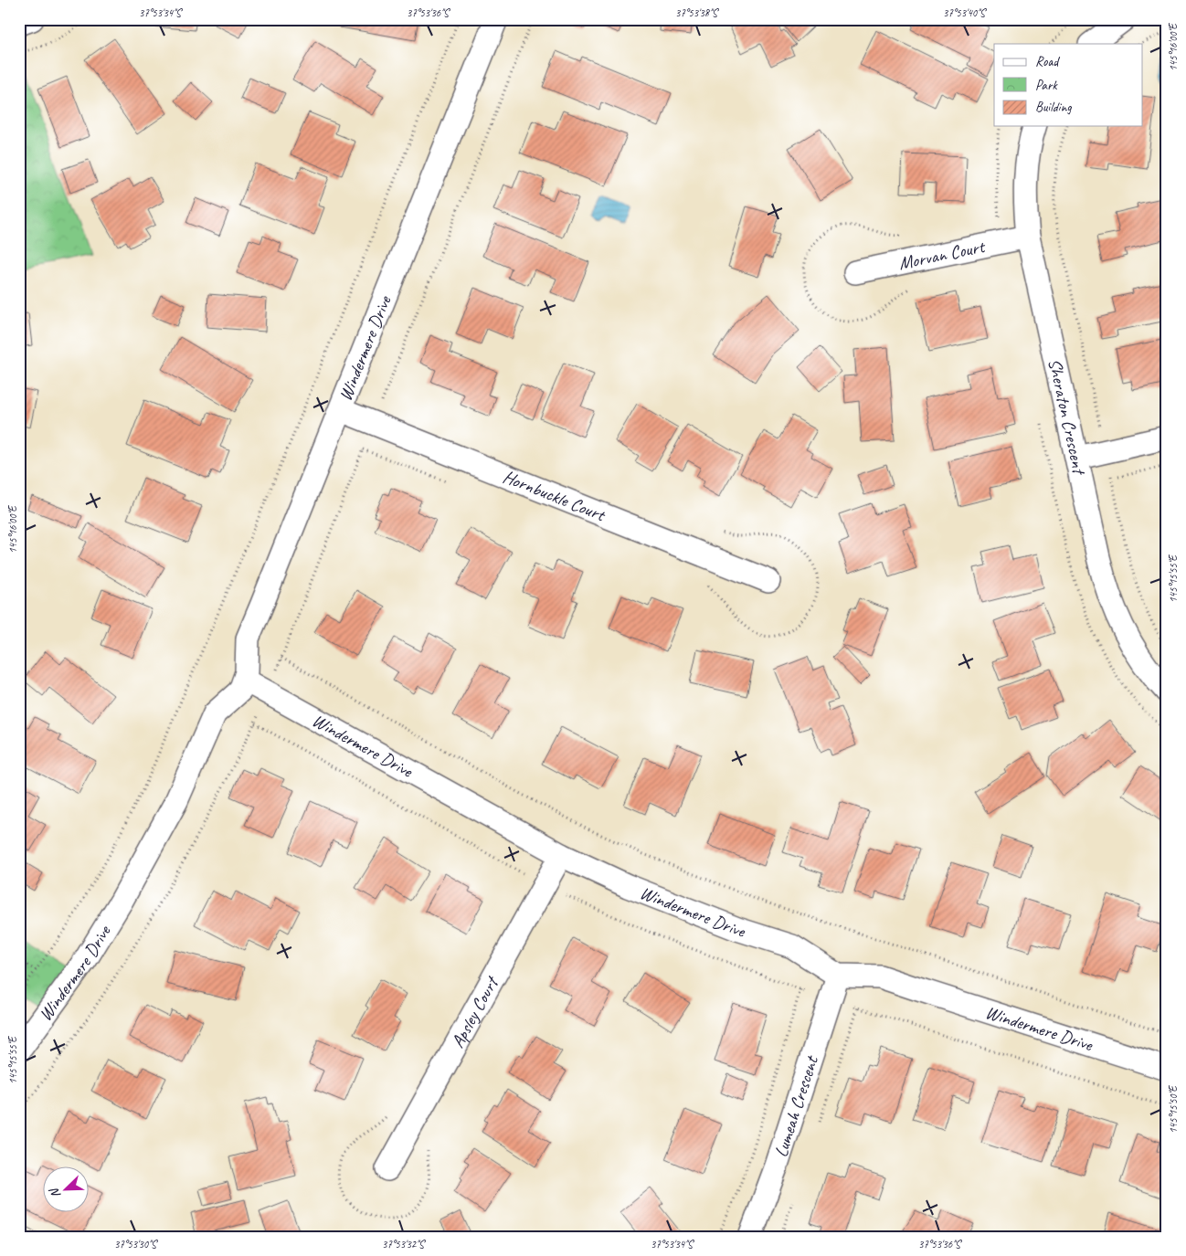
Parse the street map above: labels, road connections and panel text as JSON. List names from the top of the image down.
{
  "streets": {
    "street": [
      "Morvan Court",
      "Windermere Drive",
      "Sheraton Crescent",
      "Hornbuckle Court",
      "Apsley Court",
      "Lumeah Crescent"
    ]
  },
  "crossings": [
    ["Morvan Court", "Sheraton Crescent"],
    ["Windermere Drive", "Hornbuckle Court"],
    ["Windermere Drive", "Apsley Court"],
    ["Windermere Drive", "Lumeah Crescent"]
  ],
  "legend": ["Road", "Park", "Building"],
  "north": "bottom left",
  "coordinates": [
    "37°53'34\"S",
    "37°53'36\"S",
    "37°53'38\"S",
    "37°53'40\"S",
    "145°16'00\"E",
    "145°15'55\"E",
    "145°15'50\"E",
    "37°53'30\"S",
    "37°53'32\"S"
  ]
}
